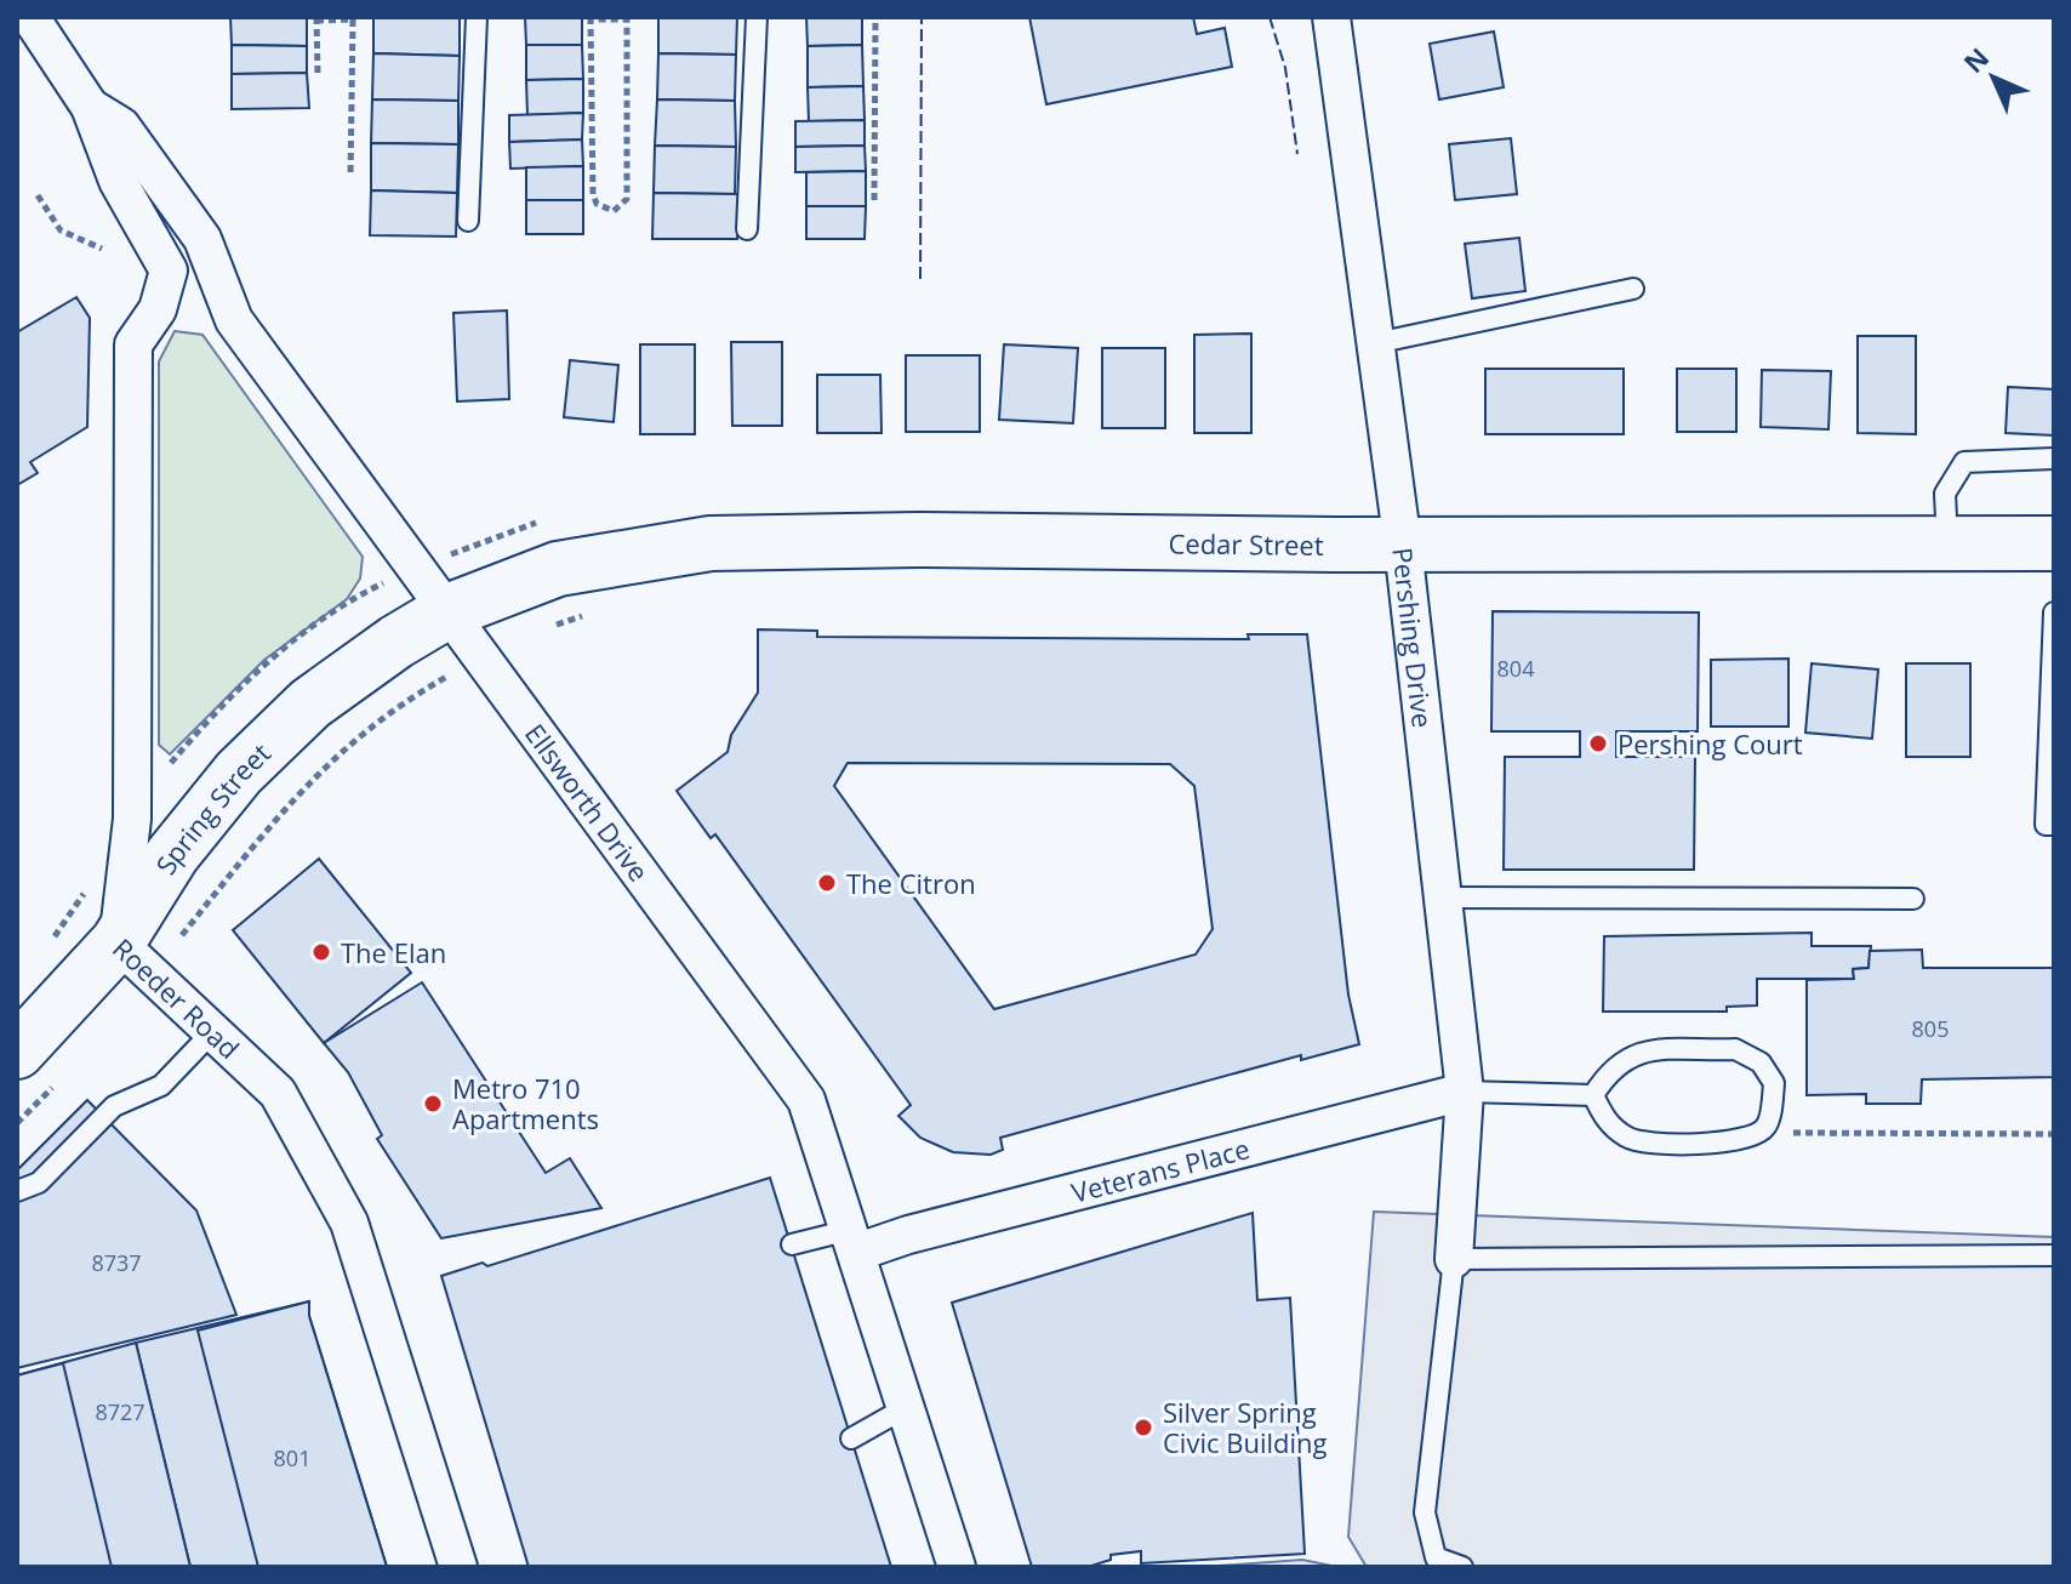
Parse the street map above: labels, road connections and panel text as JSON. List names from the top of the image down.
{
  "streets": {
    "street": [
      "Cedar Street",
      "Pershing Drive",
      "Ellsworth Drive",
      "Spring Street",
      "Roeder Road",
      "Veterans Place"
    ]
  },
  "crossings": [
    ["Cedar Street", "Pershing Drive"],
    ["Cedar Street", "Ellsworth Drive"],
    ["Cedar Street", "Spring Street"],
    ["Pershing Drive", "Veterans Place"],
    ["Ellsworth Drive", "Spring Street"],
    ["Ellsworth Drive", "Roeder Road"],
    ["Ellsworth Drive", "Veterans Place"],
    ["Spring Street", "Roeder Road"]
  ],
  "places": [
    "Pershing Court",
    "The Citron",
    "The Elan",
    "Metro 710 Apartments",
    "Silver Spring Civic Building"
  ],
  "house_numbers": [
    "804",
    "805",
    "8737",
    "8727",
    "801"
  ],
  "north": "top left"
}
